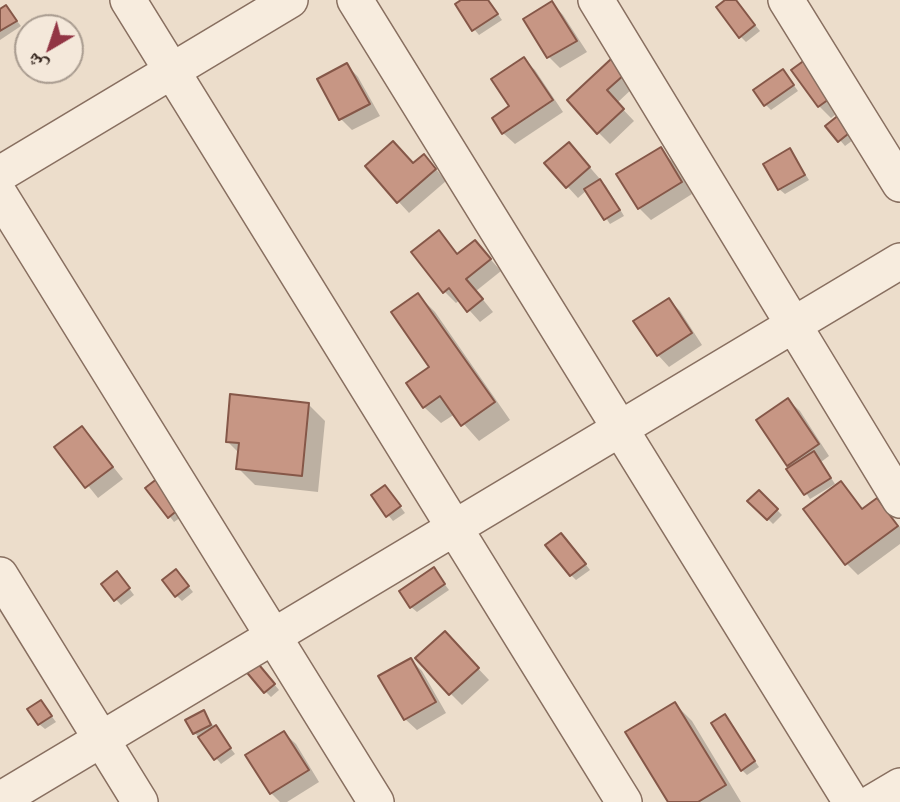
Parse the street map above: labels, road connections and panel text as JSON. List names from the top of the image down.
{
  "north": "bottom left"
}
